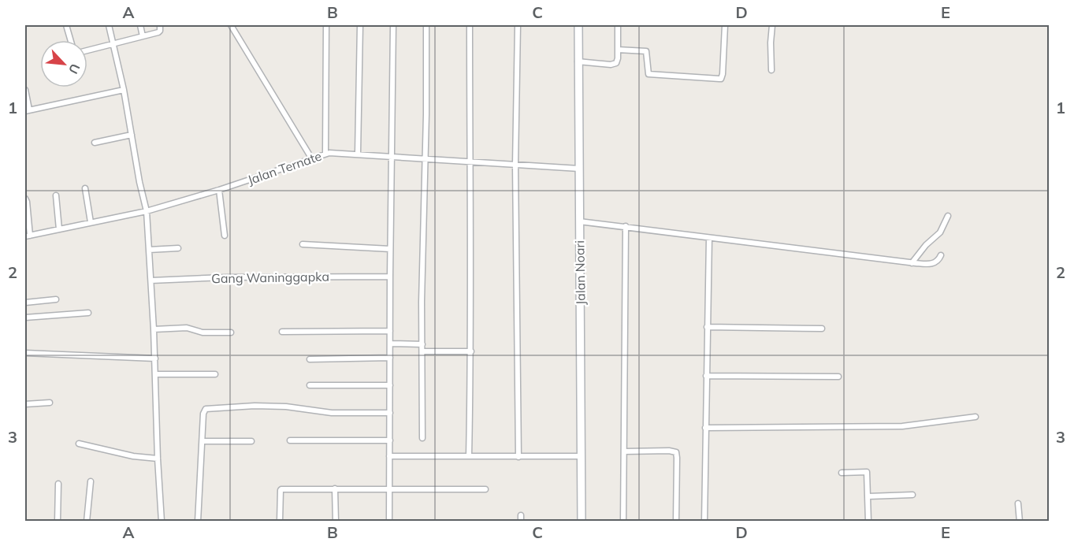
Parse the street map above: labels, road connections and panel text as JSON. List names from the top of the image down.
{
  "streets": {
    "street": ["Jalan Ternate", "Jalan Noari", "Gang Waninggapka"]
  },
  "crossings": [
    ["Jalan Ternate", "Jalan Noari"]
  ],
  "north": "bottom right",
  "grid": {
    "columns": [
      "A",
      "B",
      "C",
      "D",
      "E"
    ],
    "rows": ["1", "2", "3"]
  }
}
